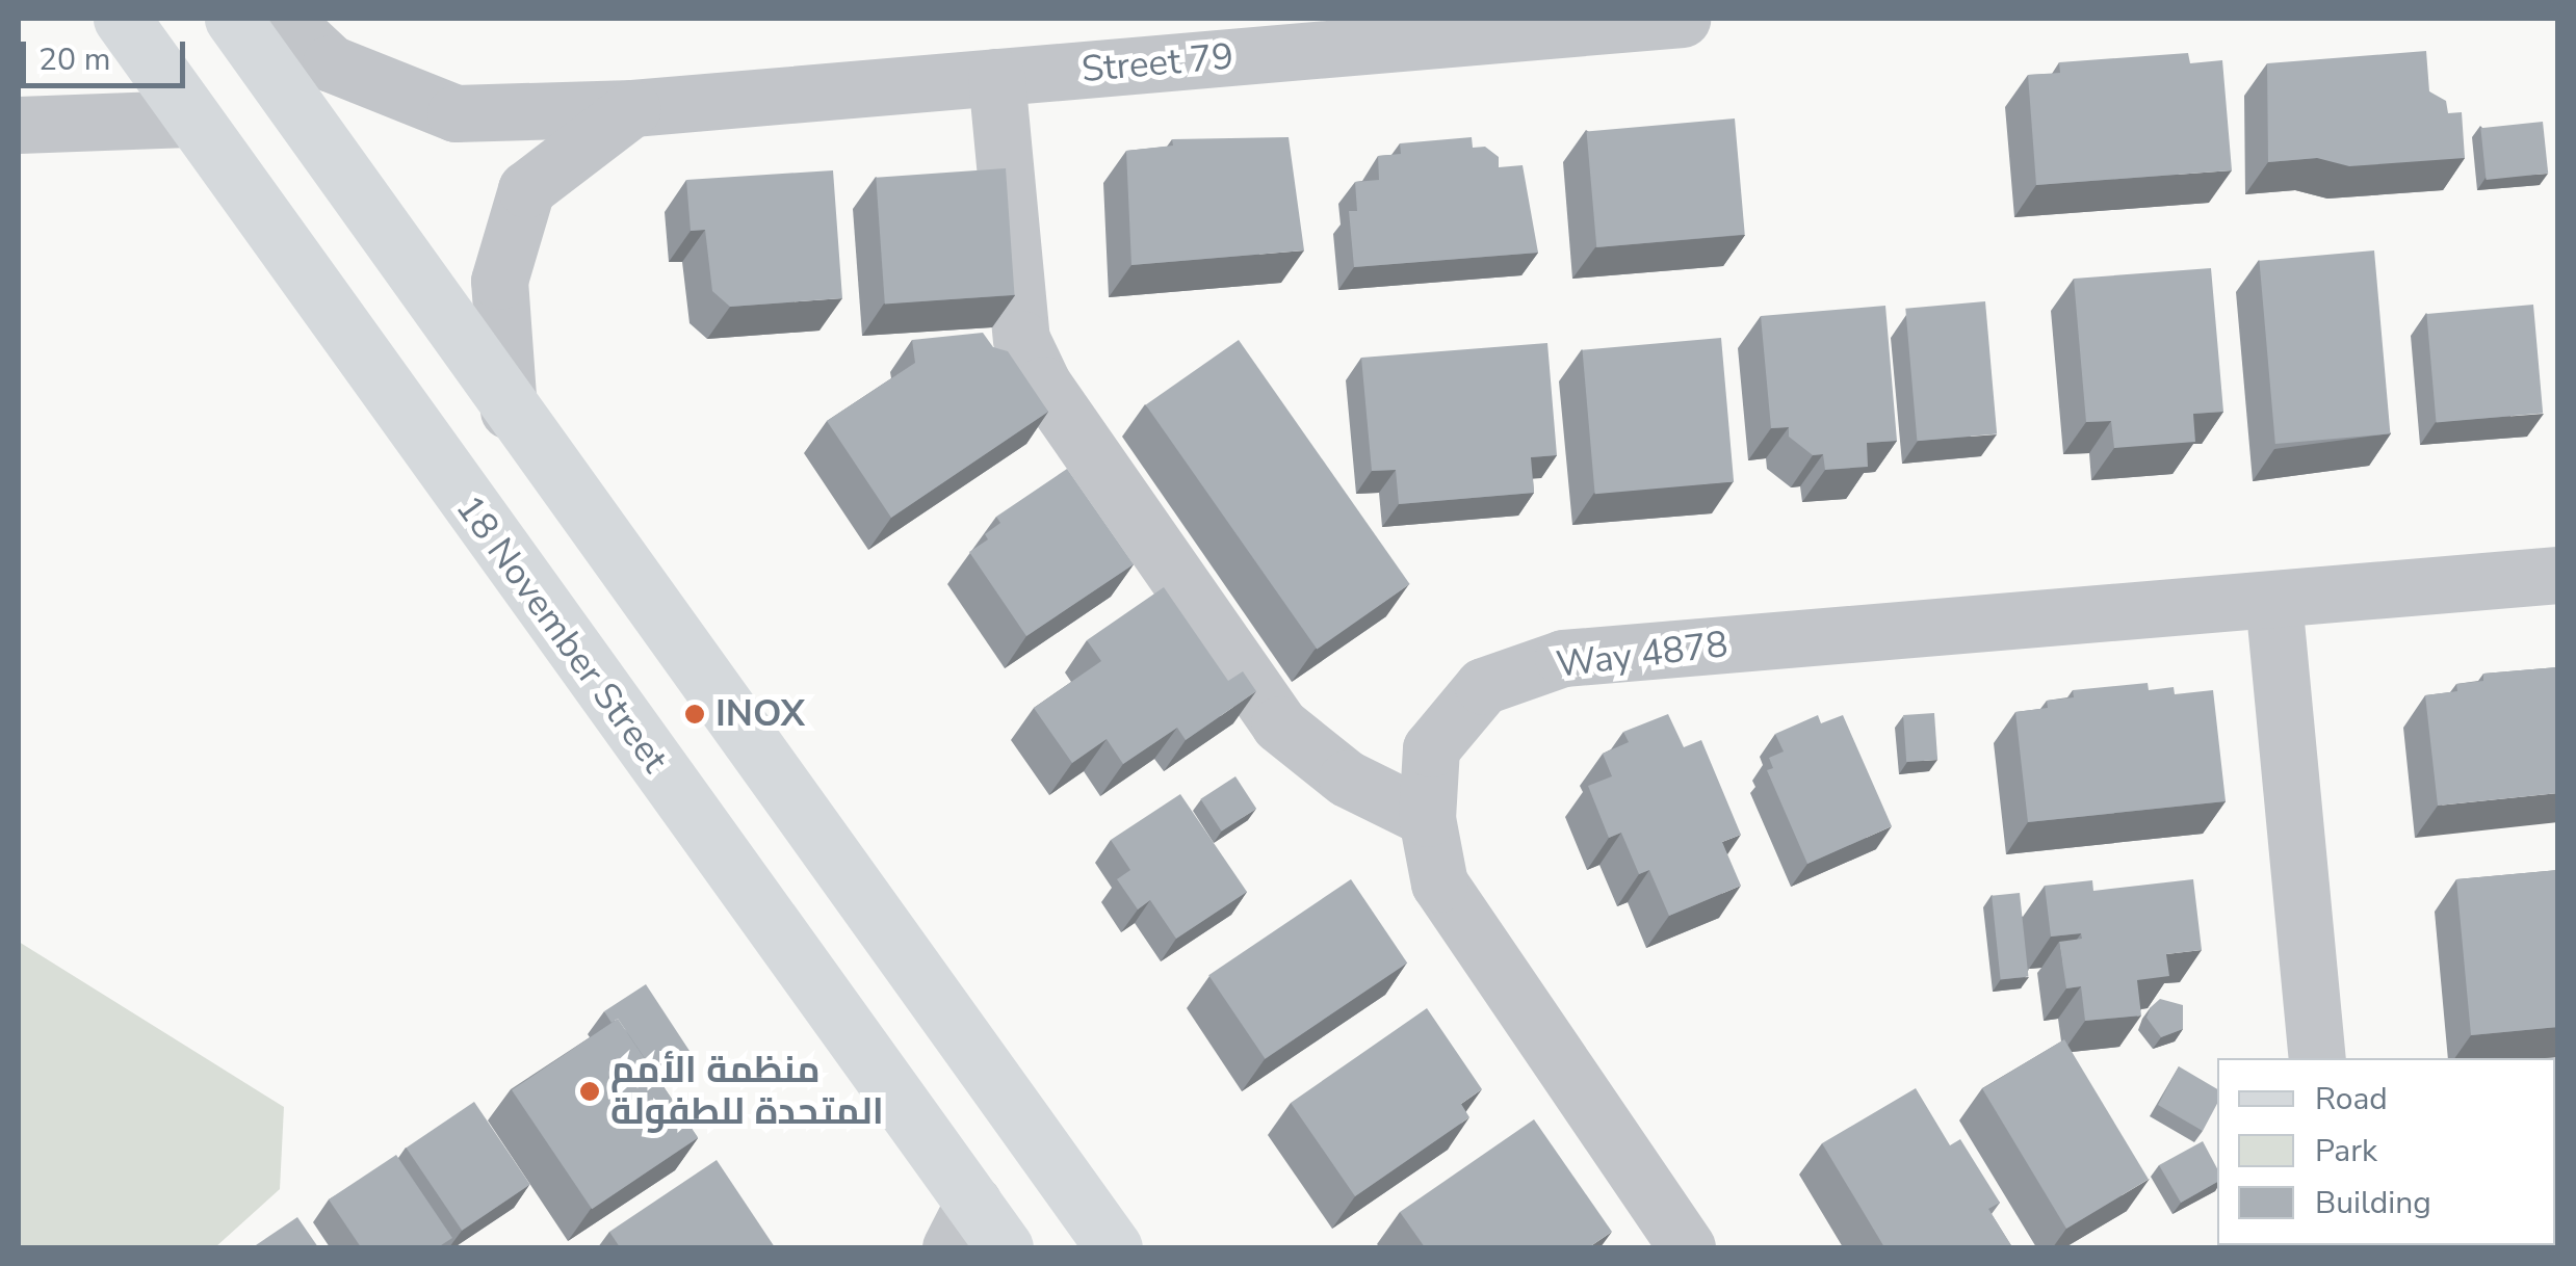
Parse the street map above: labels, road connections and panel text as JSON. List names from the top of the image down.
{
  "streets": {
    "main road": ["18 November Street"],
    "street": ["Street 79", "Way 4878"]
  },
  "places": ["INOX", "منظمة الأمم المتحدة للطفولة"],
  "legend": ["Road", "Park", "Building"],
  "scale_bar": "20 m"
}
